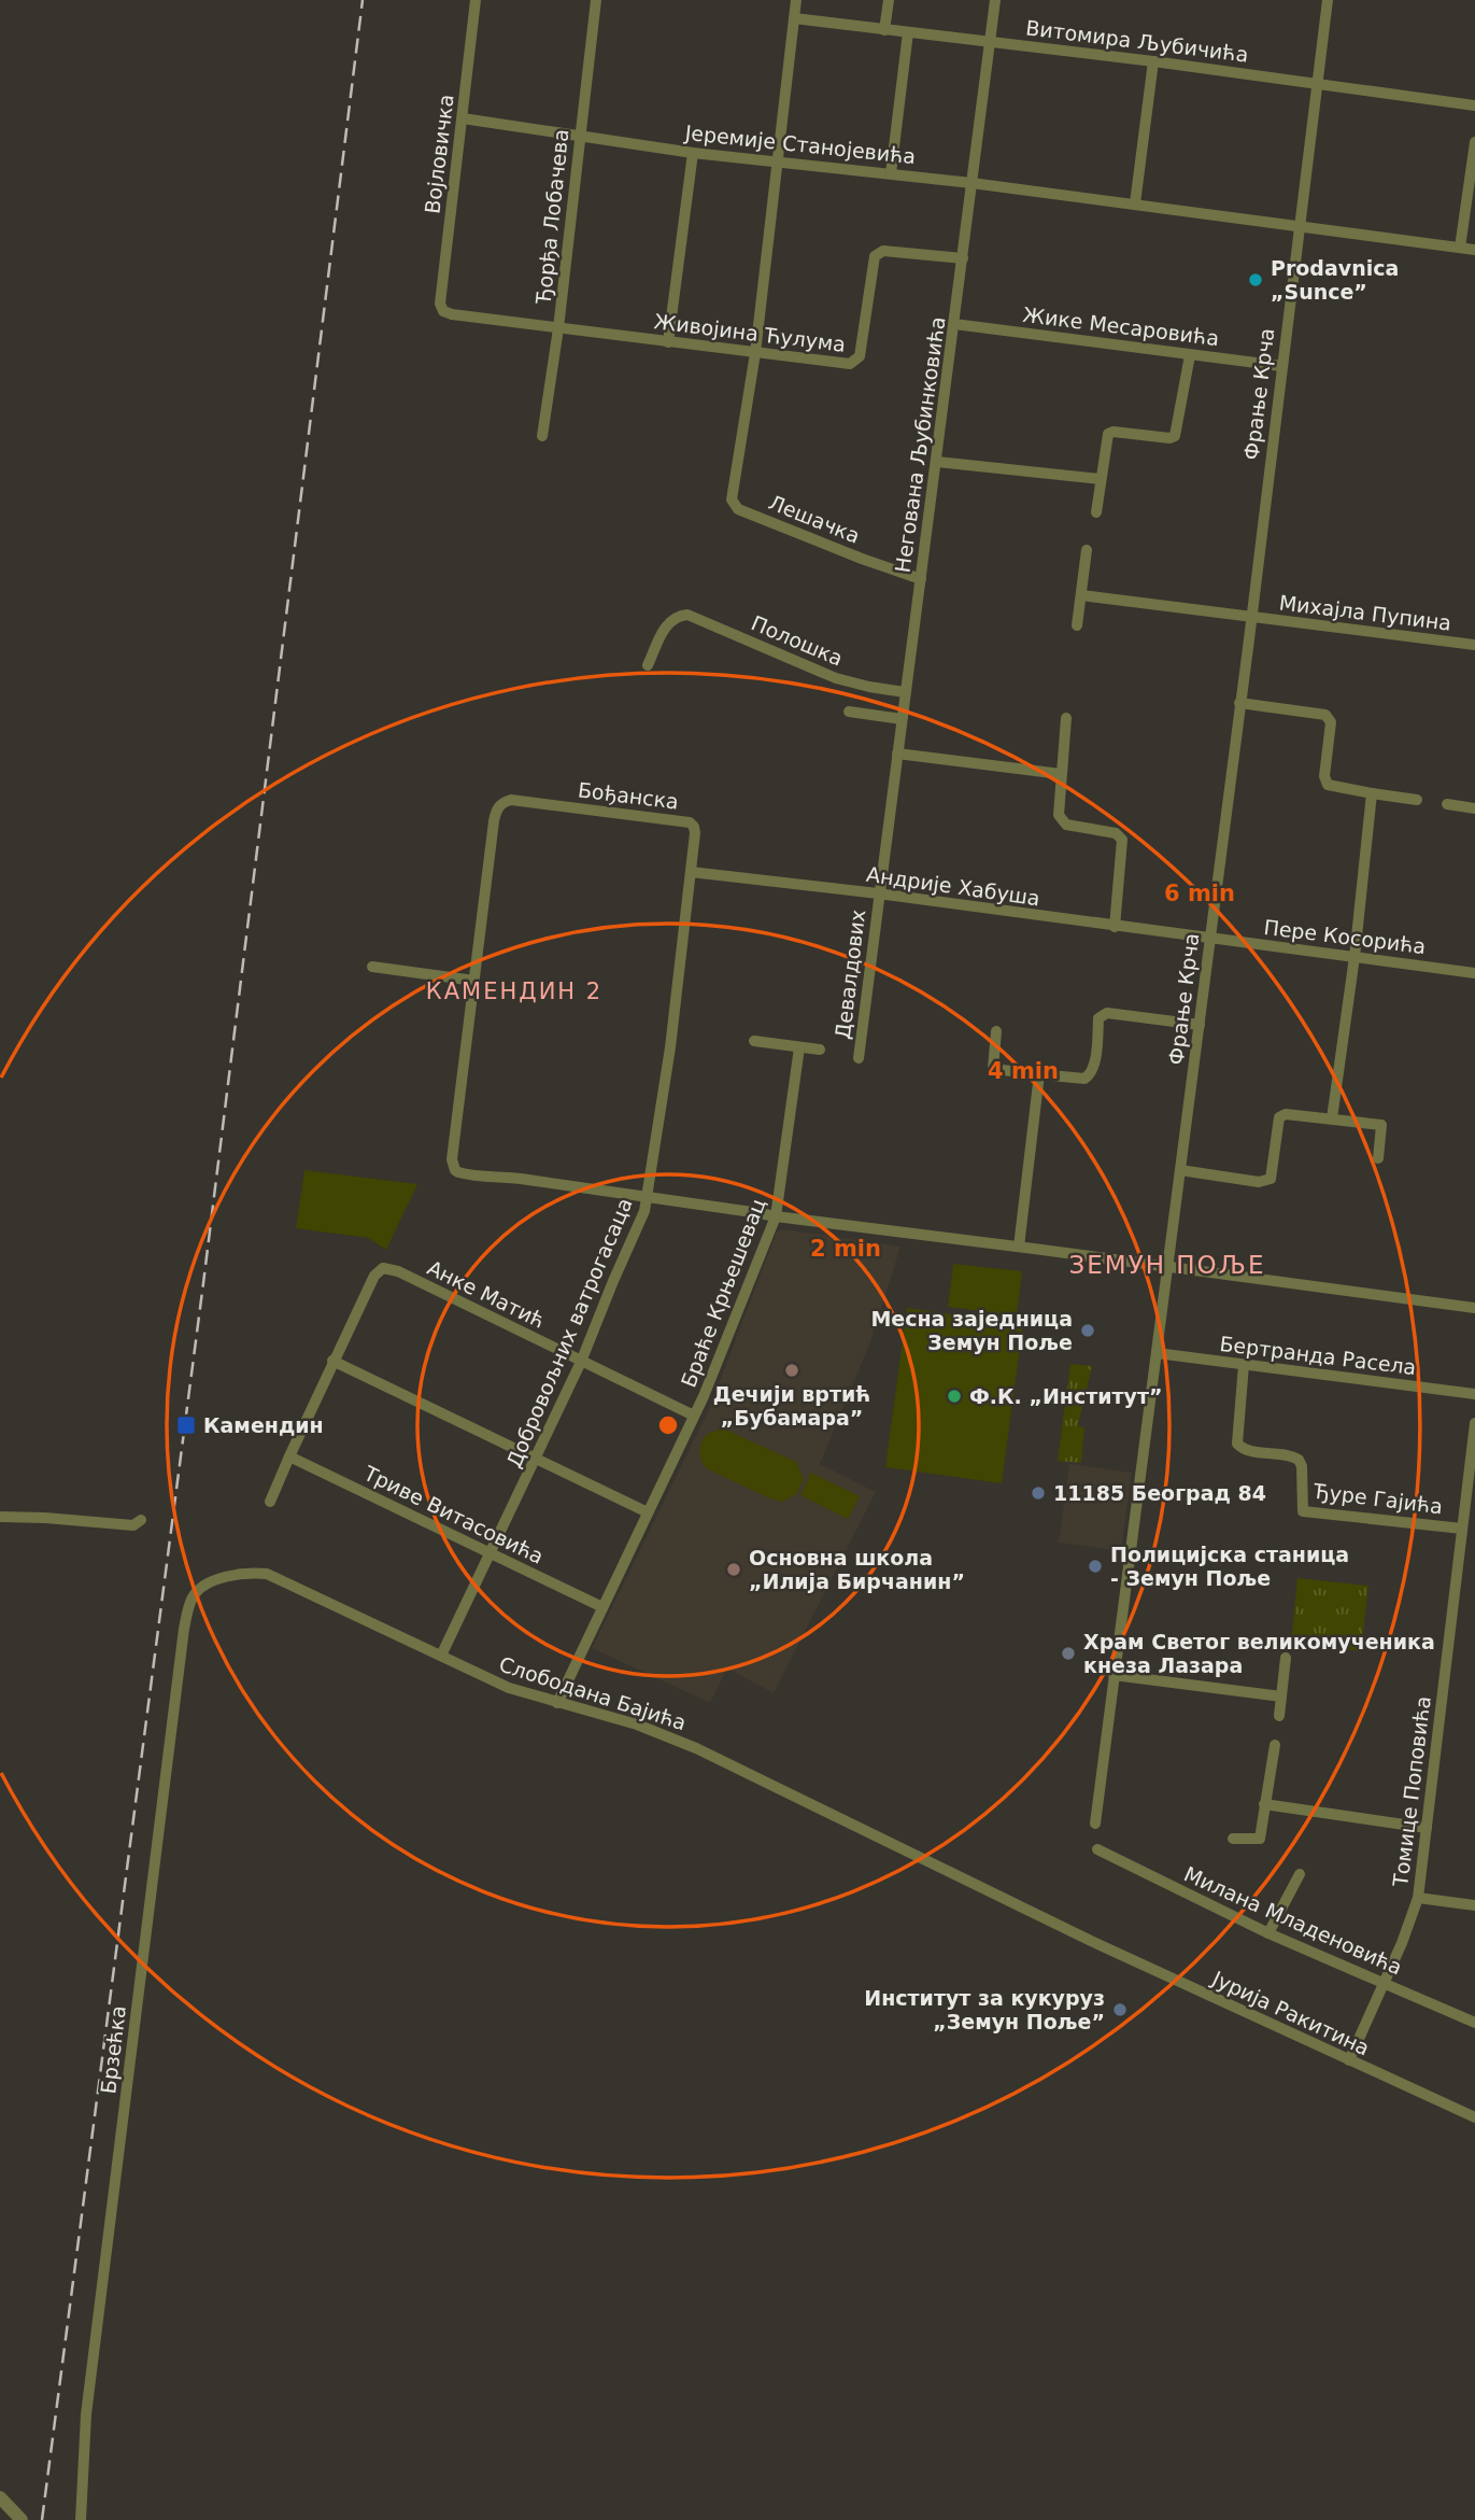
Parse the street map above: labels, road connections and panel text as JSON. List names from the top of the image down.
{
  "streets": {
    "street": [
      "Витомира Љубичића",
      "Јеремије Станојевића",
      "Војловичка",
      "Ђорђа Лобачева",
      "Жике Месаровића",
      "Живојина Ћулума",
      "Фрање Крча",
      "Негована Љубинковића",
      "Лешачка",
      "Михајла Пупина",
      "Полошка",
      "Бођанска",
      "Андрије Хабуша",
      "Пере Косорића",
      "Девалдових",
      "Браће Крњешевац",
      "Анке Матић",
      "Добровољних ватрогасаца",
      "Бертранда Расела",
      "Ђуре Гајића",
      "Триве Витасовића",
      "Слободана Бајића",
      "Томице Поповића",
      "Милана Младеновића",
      "Јурија Ракитина",
      "Брзећка"
    ]
  },
  "crossings": [
    ["Витомира Љубичића", "Фрање Крча"],
    ["Витомира Љубичића", "Негована Љубинковића"],
    ["Јеремије Станојевића", "Војловичка"],
    ["Јеремије Станојевића", "Ђорђа Лобачева"],
    ["Јеремије Станојевића", "Фрање Крча"],
    ["Јеремије Станојевића", "Негована Љубинковића"],
    ["Војловичка", "Живојина Ћулума"],
    ["Ђорђа Лобачева", "Живојина Ћулума"],
    ["Жике Месаровића", "Фрање Крча"],
    ["Жике Месаровића", "Негована Љубинковића"],
    ["Живојина Ћулума", "Негована Љубинковића"],
    ["Живојина Ћулума", "Лешачка"],
    ["Фрање Крча", "Михајла Пупина"],
    ["Фрање Крча", "Андрије Хабуша"],
    ["Фрање Крча", "Пере Косорића"],
    ["Фрање Крча", "Бертранда Расела"],
    ["Негована Љубинковића", "Лешачка"],
    ["Негована Љубинковића", "Полошка"],
    ["Негована Љубинковића", "Андрије Хабуша"],
    ["Негована Љубинковића", "Девалдових"],
    ["Бођанска", "Андрије Хабуша"],
    ["Бођанска", "Добровољних ватрогасаца"],
    ["Андрије Хабуша", "Пере Косорића"],
    ["Андрије Хабуша", "Девалдових"],
    ["Андрије Хабуша", "Добровољних ватрогасаца"],
    ["Браће Крњешевац", "Анке Матић"],
    ["Браће Крњешевац", "Триве Витасовића"],
    ["Браће Крњешевац", "Слободана Бајића"],
    ["Анке Матић", "Добровољних ватрогасаца"],
    ["Добровољних ватрогасаца", "Триве Витасовића"],
    ["Добровољних ватрогасаца", "Слободана Бајића"],
    ["Бертранда Расела", "Ђуре Гајића"],
    ["Ђуре Гајића", "Томице Поповића"],
    ["Слободана Бајића", "Јурија Ракитина"],
    ["Слободана Бајића", "Брзећка"],
    ["Томице Поповића", "Милана Младеновића"],
    ["Томице Поповића", "Јурија Ракитина"]
  ],
  "districts": ["КАМЕНДИН 2", "ЗЕМУН ПОЉЕ"],
  "places": {
    "other": [
      "Prodavnica „Sunce”",
      "Месна заједница Земун Поље",
      "Дечији вртић „Бубамара”",
      "Ф.К. „Институт”",
      "11185 Београд 84",
      "Полицијска станица - Земун Поље",
      "Основна школа „Илија Бирчанин”",
      "Храм Светог великомученика кнеза Лазара",
      "Институт за кукуруз „Земун Поље”"
    ],
    "transit": ["Камендин"]
  },
  "rings": ["6 min", "4 min", "2 min"]
}
